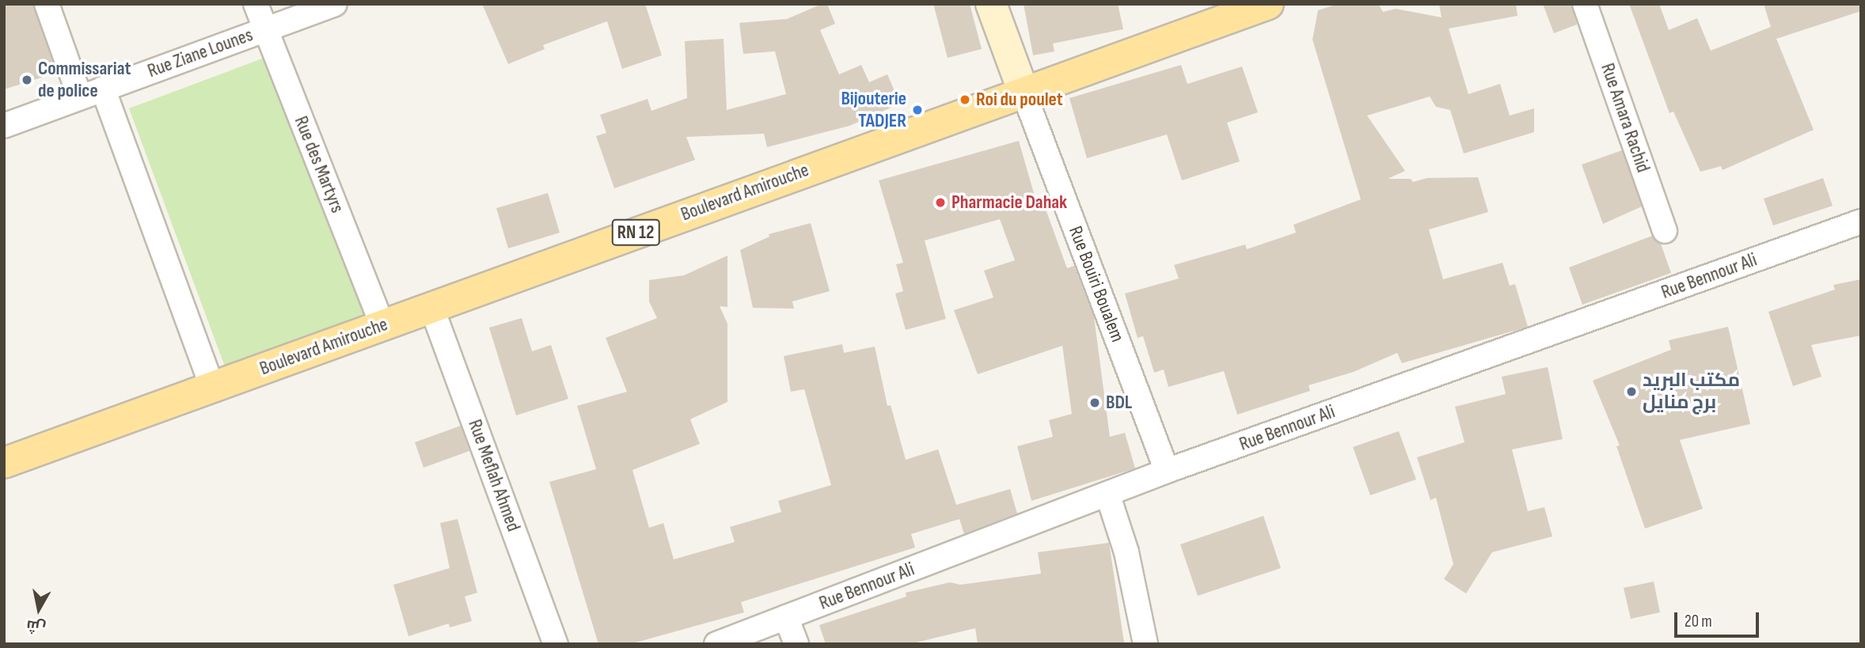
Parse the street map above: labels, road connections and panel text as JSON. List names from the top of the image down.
{
  "streets": {
    "main road": ["Boulevard Amirouche", "RN 12", "Rue Bouiri Boualem"],
    "street": [
      "Rue Ziane Lounes",
      "Rue Amara Rachid",
      "Rue des Martyrs",
      "Rue Bennour Ali",
      "Rue Meflah Ahmed"
    ]
  },
  "crossings": [
    ["Rue Ziane Lounes", "Rue des Martyrs"],
    ["Rue des Martyrs", "Boulevard Amirouche"],
    ["Boulevard Amirouche", "Rue Bouiri Boualem"],
    ["Boulevard Amirouche", "Rue Meflah Ahmed"],
    ["Rue Bennour Ali", "Rue Bouiri Boualem"]
  ],
  "places": [
    "Commissariat de police",
    "Roi du poulet",
    "Bijouterie TADJER",
    "Pharmacie Dahak",
    "مكتب البريد برج منايل",
    "BDL"
  ],
  "scale_bar": "20 m",
  "north": "bottom"
}
